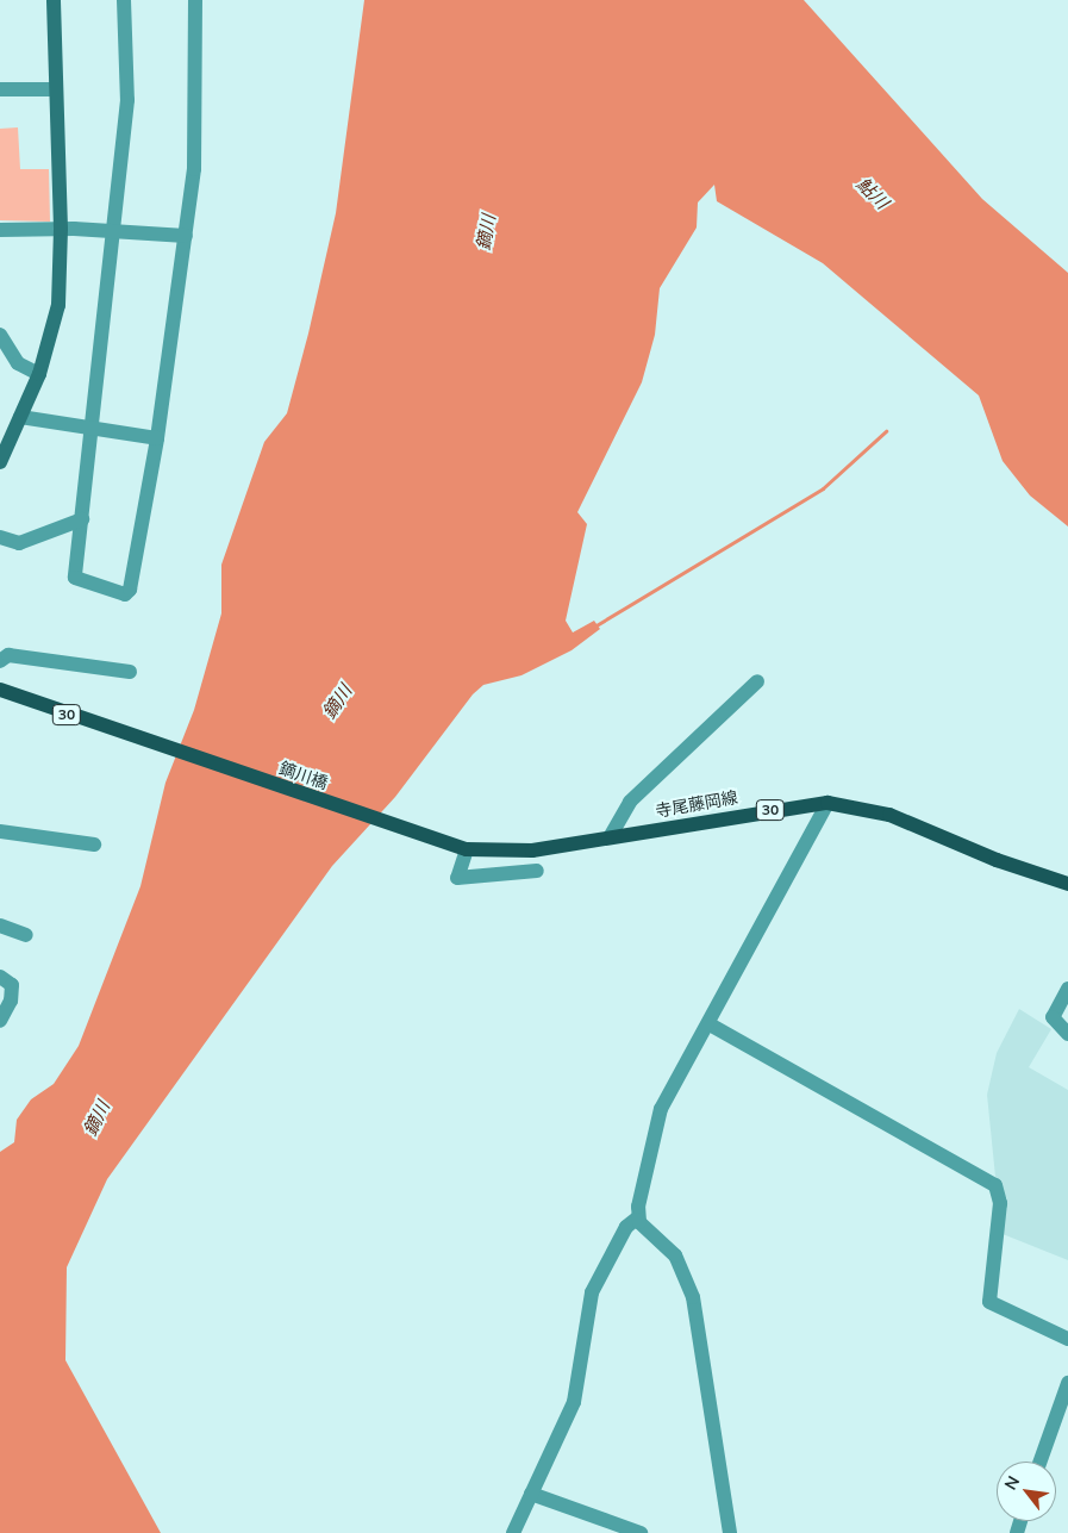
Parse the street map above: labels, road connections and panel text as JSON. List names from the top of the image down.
{
  "streets": {
    "main road": ["30", "鏑川橋", "寺尾藤岡線"]
  },
  "crossings": [
    ["鏑川橋", "寺尾藤岡線"]
  ],
  "water": ["鮎川", "鏑川"],
  "north": "top left"
}
